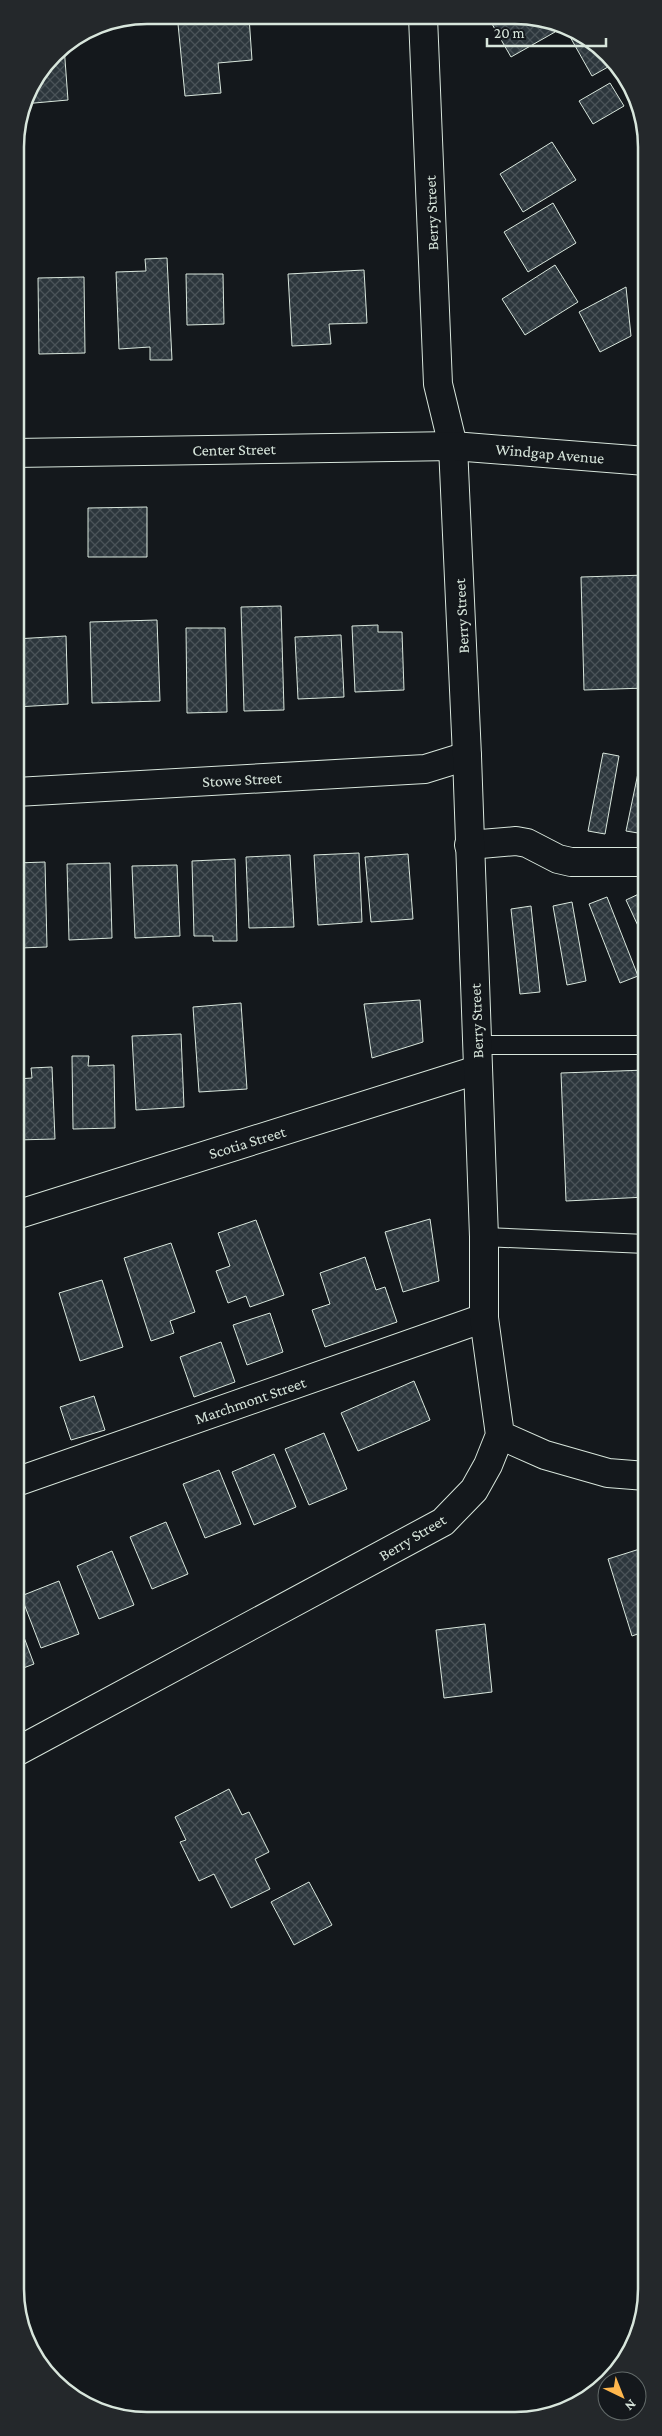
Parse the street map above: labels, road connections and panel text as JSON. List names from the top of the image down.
{
  "streets": {
    "street": [
      "Berry Street",
      "Center Street",
      "Windgap Avenue",
      "Stowe Street",
      "Scotia Street",
      "Marchmont Street"
    ]
  },
  "crossings": [
    ["Berry Street", "Center Street"],
    ["Berry Street", "Windgap Avenue"],
    ["Berry Street", "Stowe Street"],
    ["Berry Street", "Scotia Street"],
    ["Berry Street", "Marchmont Street"],
    ["Center Street", "Windgap Avenue"]
  ],
  "scale_bar": "20 m",
  "north": "bottom right"
}
